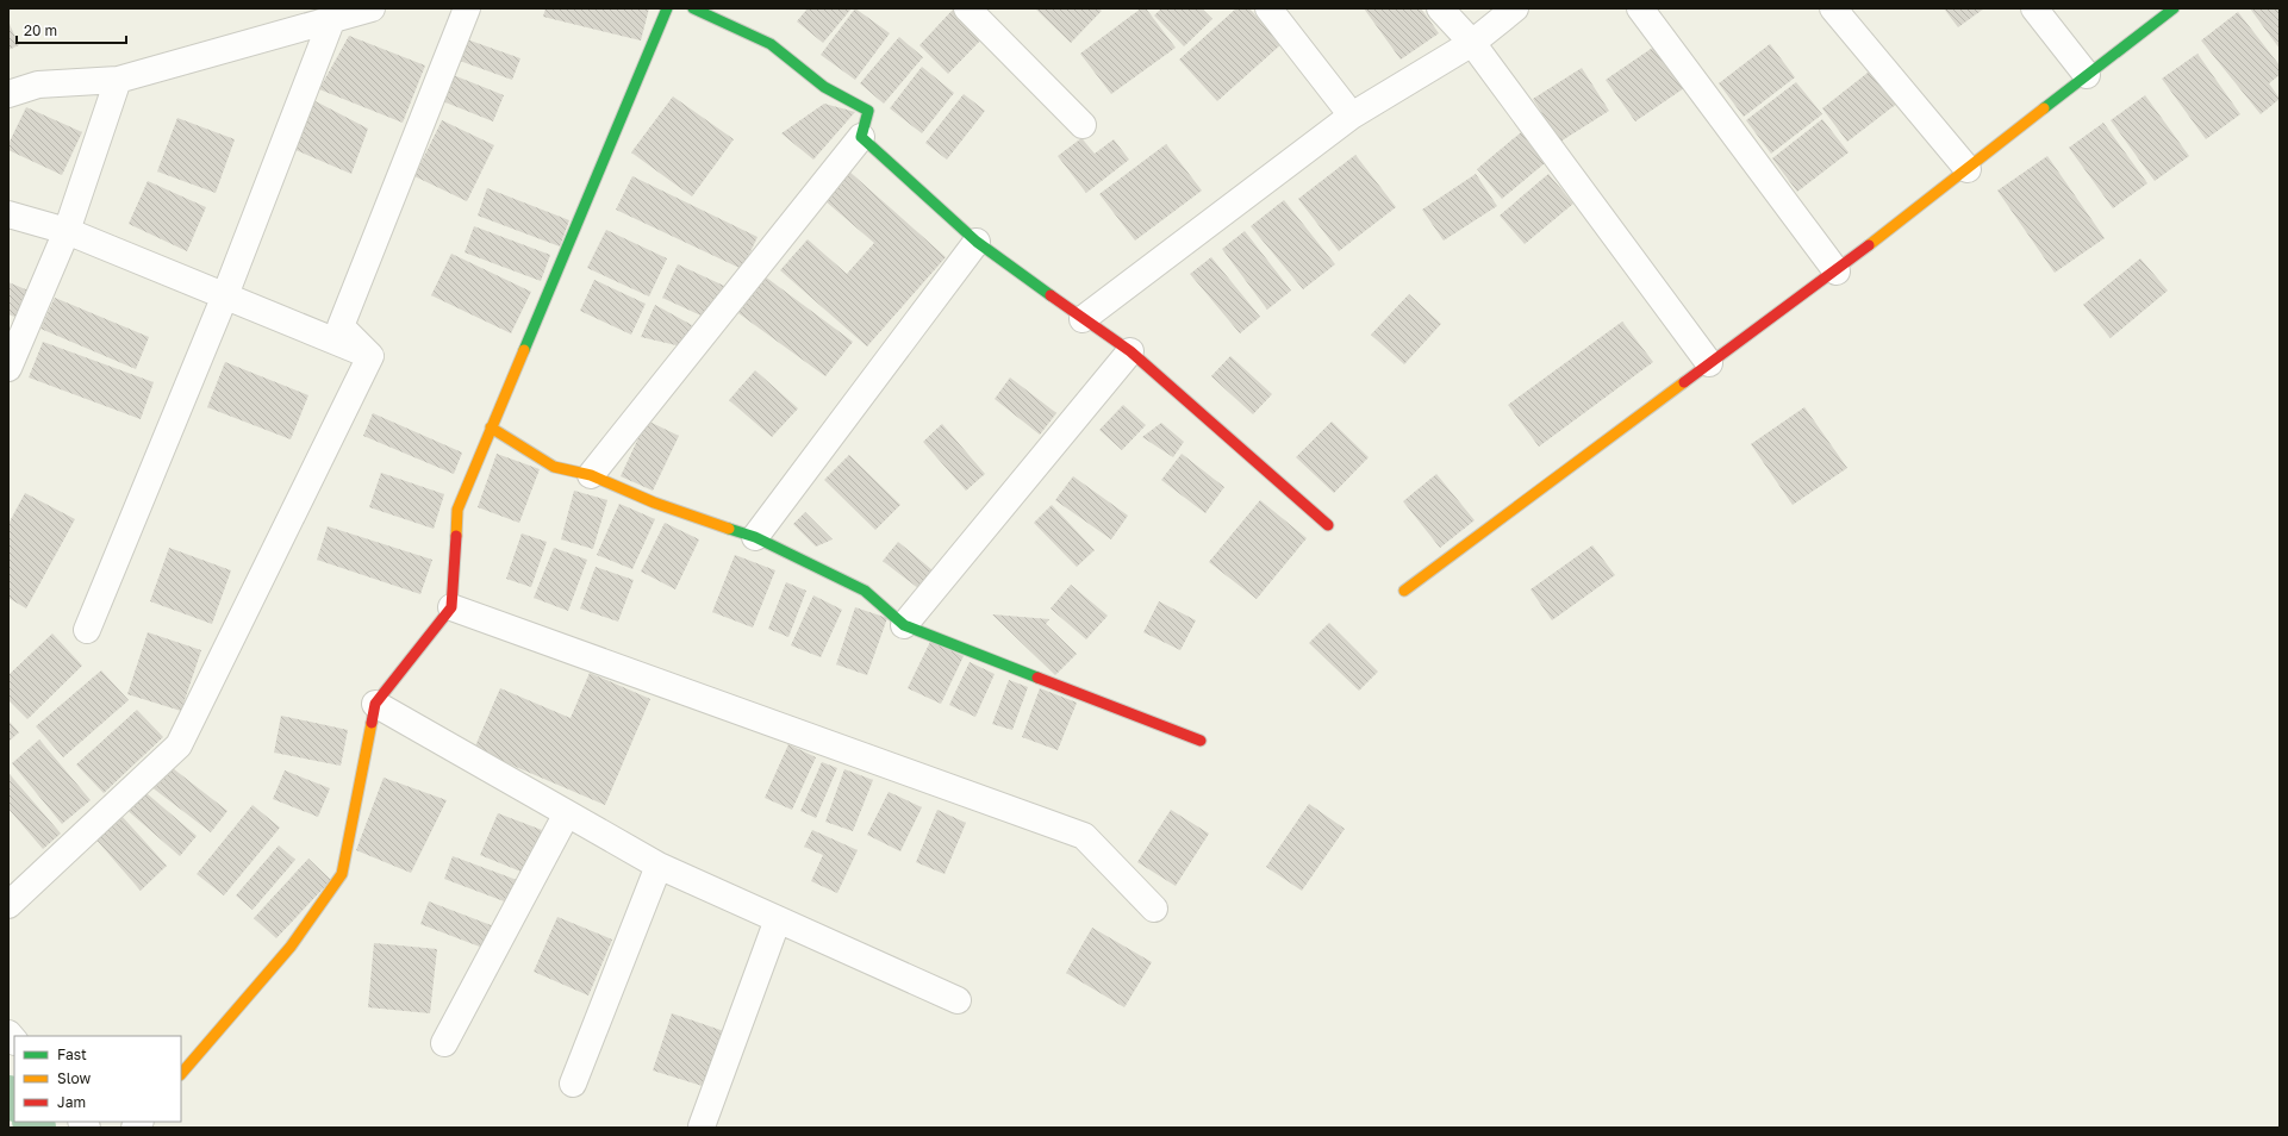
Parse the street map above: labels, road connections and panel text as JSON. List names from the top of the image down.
{
  "legend": ["Fast", "Slow", "Jam"],
  "scale_bar": "20 m"
}
